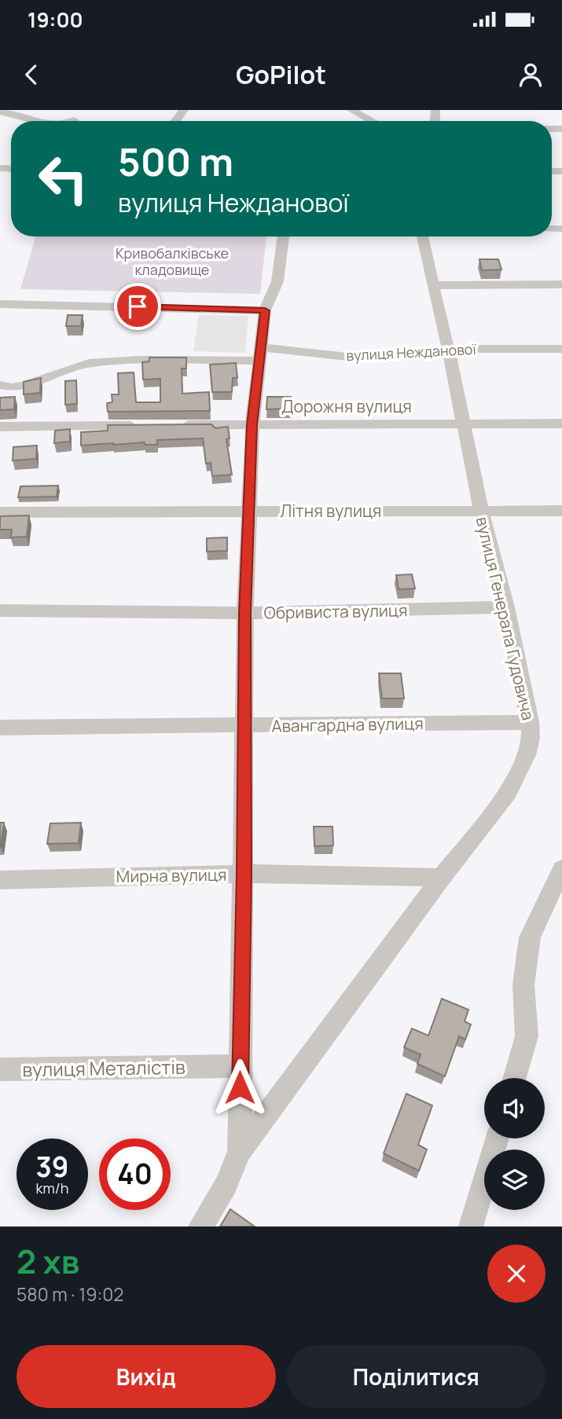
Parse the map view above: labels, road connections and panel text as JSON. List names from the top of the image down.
{
  "streets": {
    "street": [
      "вулиця Нежданової",
      "Дорожня вулиця",
      "Літня вулиця",
      "Обривиста вулиця",
      "вулиця Генерала Гудовича",
      "Авангардна вулиця",
      "Мирна вулиця",
      "вулиця Металістів"
    ]
  },
  "crossings": [
    ["вулиця Нежданової", "вулиця Генерала Гудовича"],
    ["Дорожня вулиця", "вулиця Генерала Гудовича"],
    ["Літня вулиця", "вулиця Генерала Гудовича"],
    ["Обривиста вулиця", "вулиця Генерала Гудовича"],
    ["вулиця Генерала Гудовича", "Авангардна вулиця"],
    ["вулиця Генерала Гудовича", "Мирна вулиця"]
  ],
  "parks": ["Кривобалківське кладовище"],
  "page": {
    "status": "19:00",
    "header": "GoPilot",
    "turn": ["500 m", "вулиця Нежданової"],
    "speed": "39 km/h",
    "limit": "40",
    "heading": ["2 хв", "580 m · 19:02"],
    "buttons": ["Вихід", "Поділитися"]
  }
}
